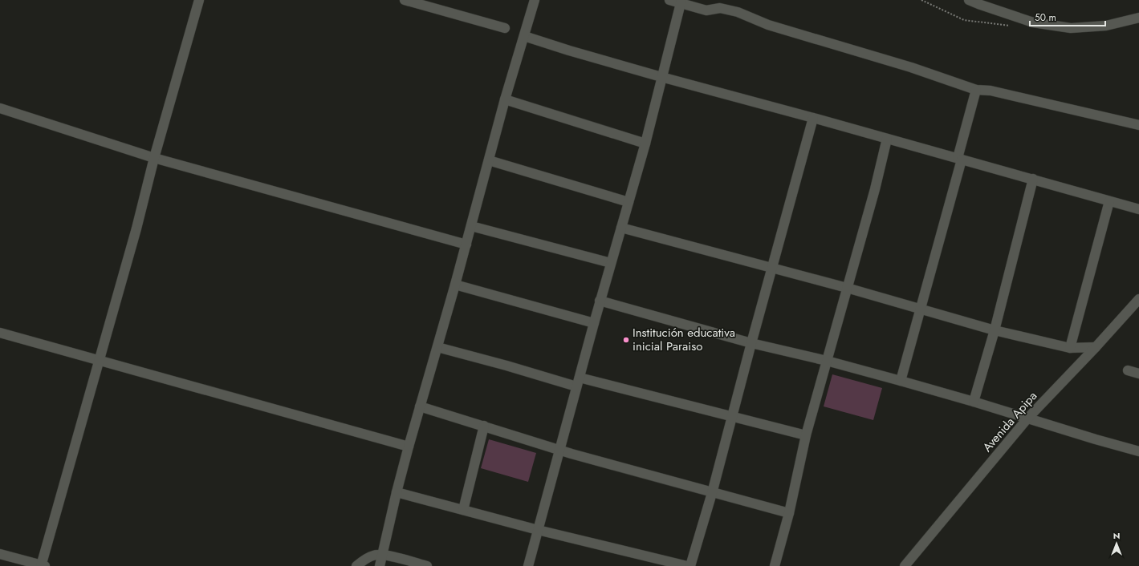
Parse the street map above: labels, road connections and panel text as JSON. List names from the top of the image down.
{
  "streets": {
    "street": ["Avenida Apipa"]
  },
  "places": ["Institución educativa inicial Paraiso"],
  "scale_bar": "50 m",
  "north": "top"
}
